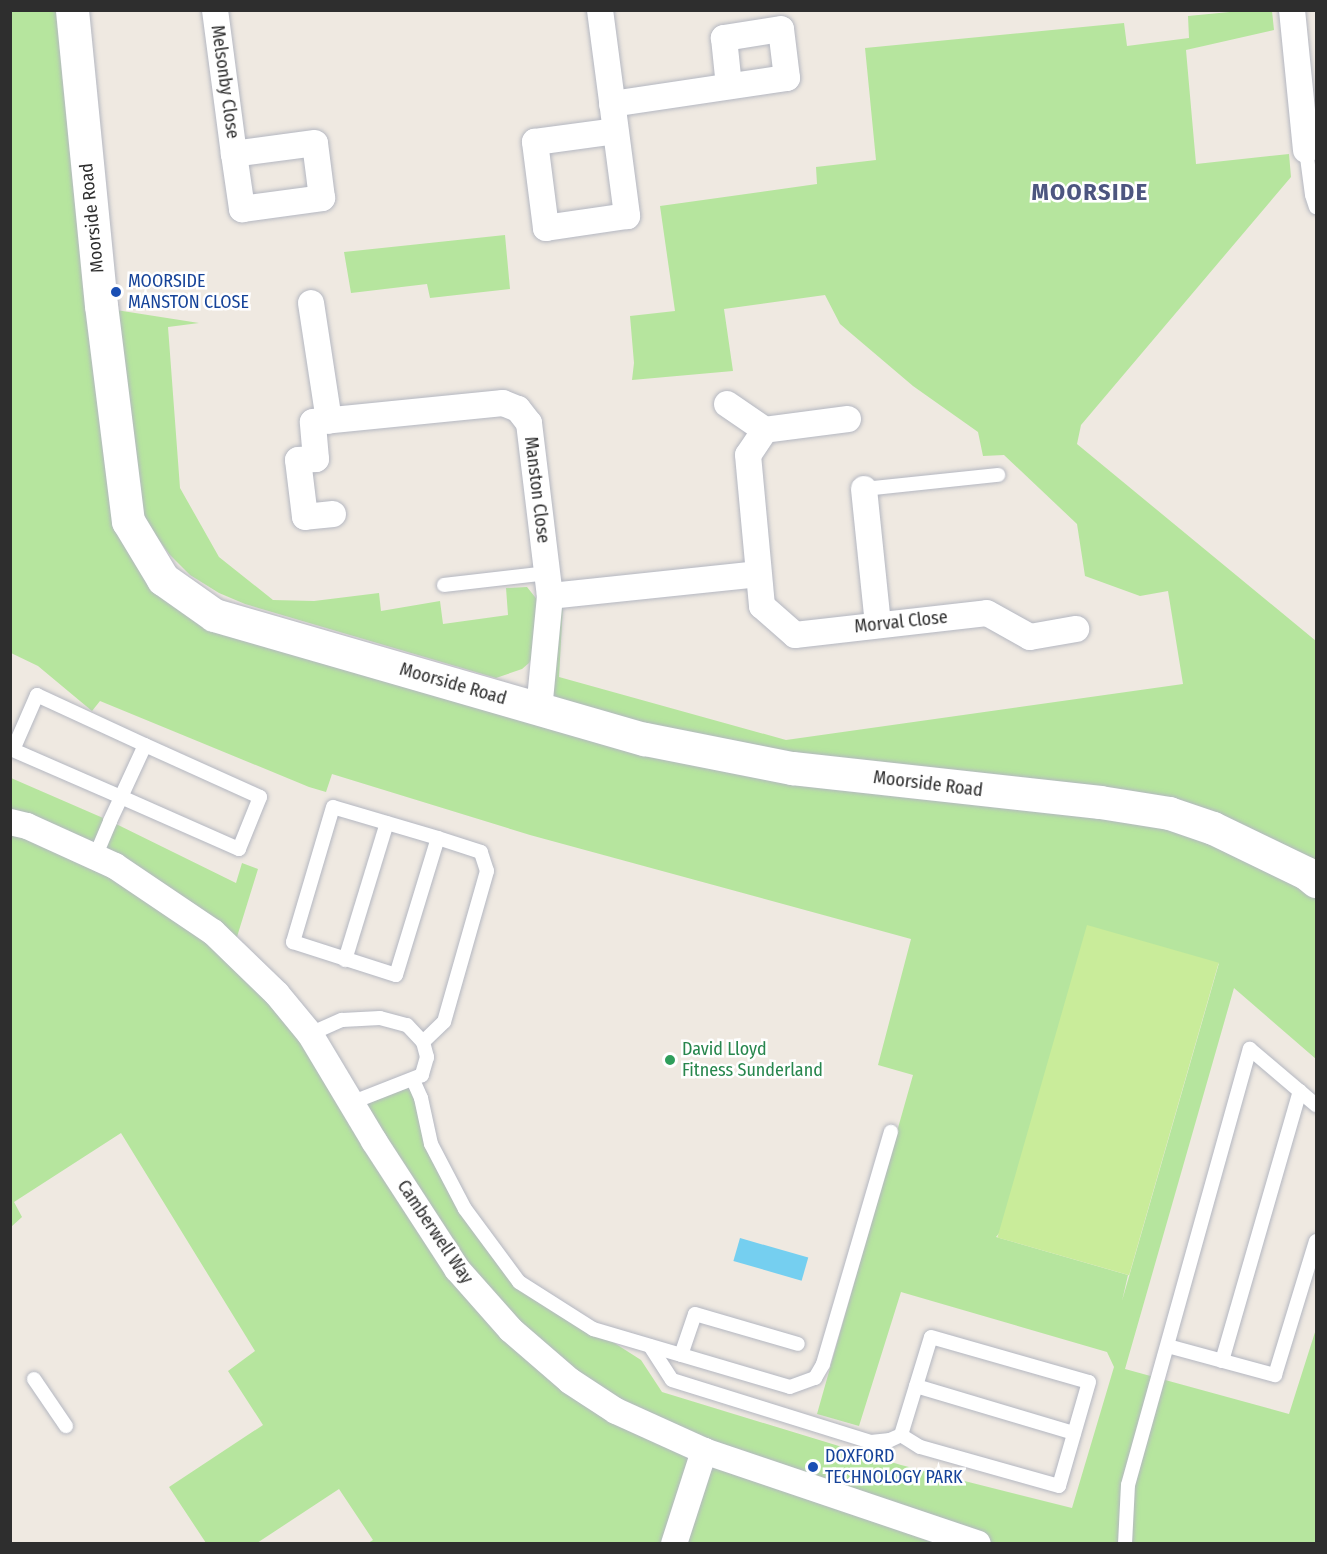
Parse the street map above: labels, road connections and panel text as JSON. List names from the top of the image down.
{
  "streets": {
    "street": [
      "Melsonby Close",
      "Moorside Road",
      "Manston Close",
      "Morval Close",
      "Camberwell Way"
    ]
  },
  "crossings": [
    ["Moorside Road", "Manston Close"]
  ],
  "districts": ["MOORSIDE"],
  "places": ["MOORSIDE MANSTON CLOSE", "David Lloyd Fitness Sunderland", "DOXFORD TECHNOLOGY PARK"]
}
